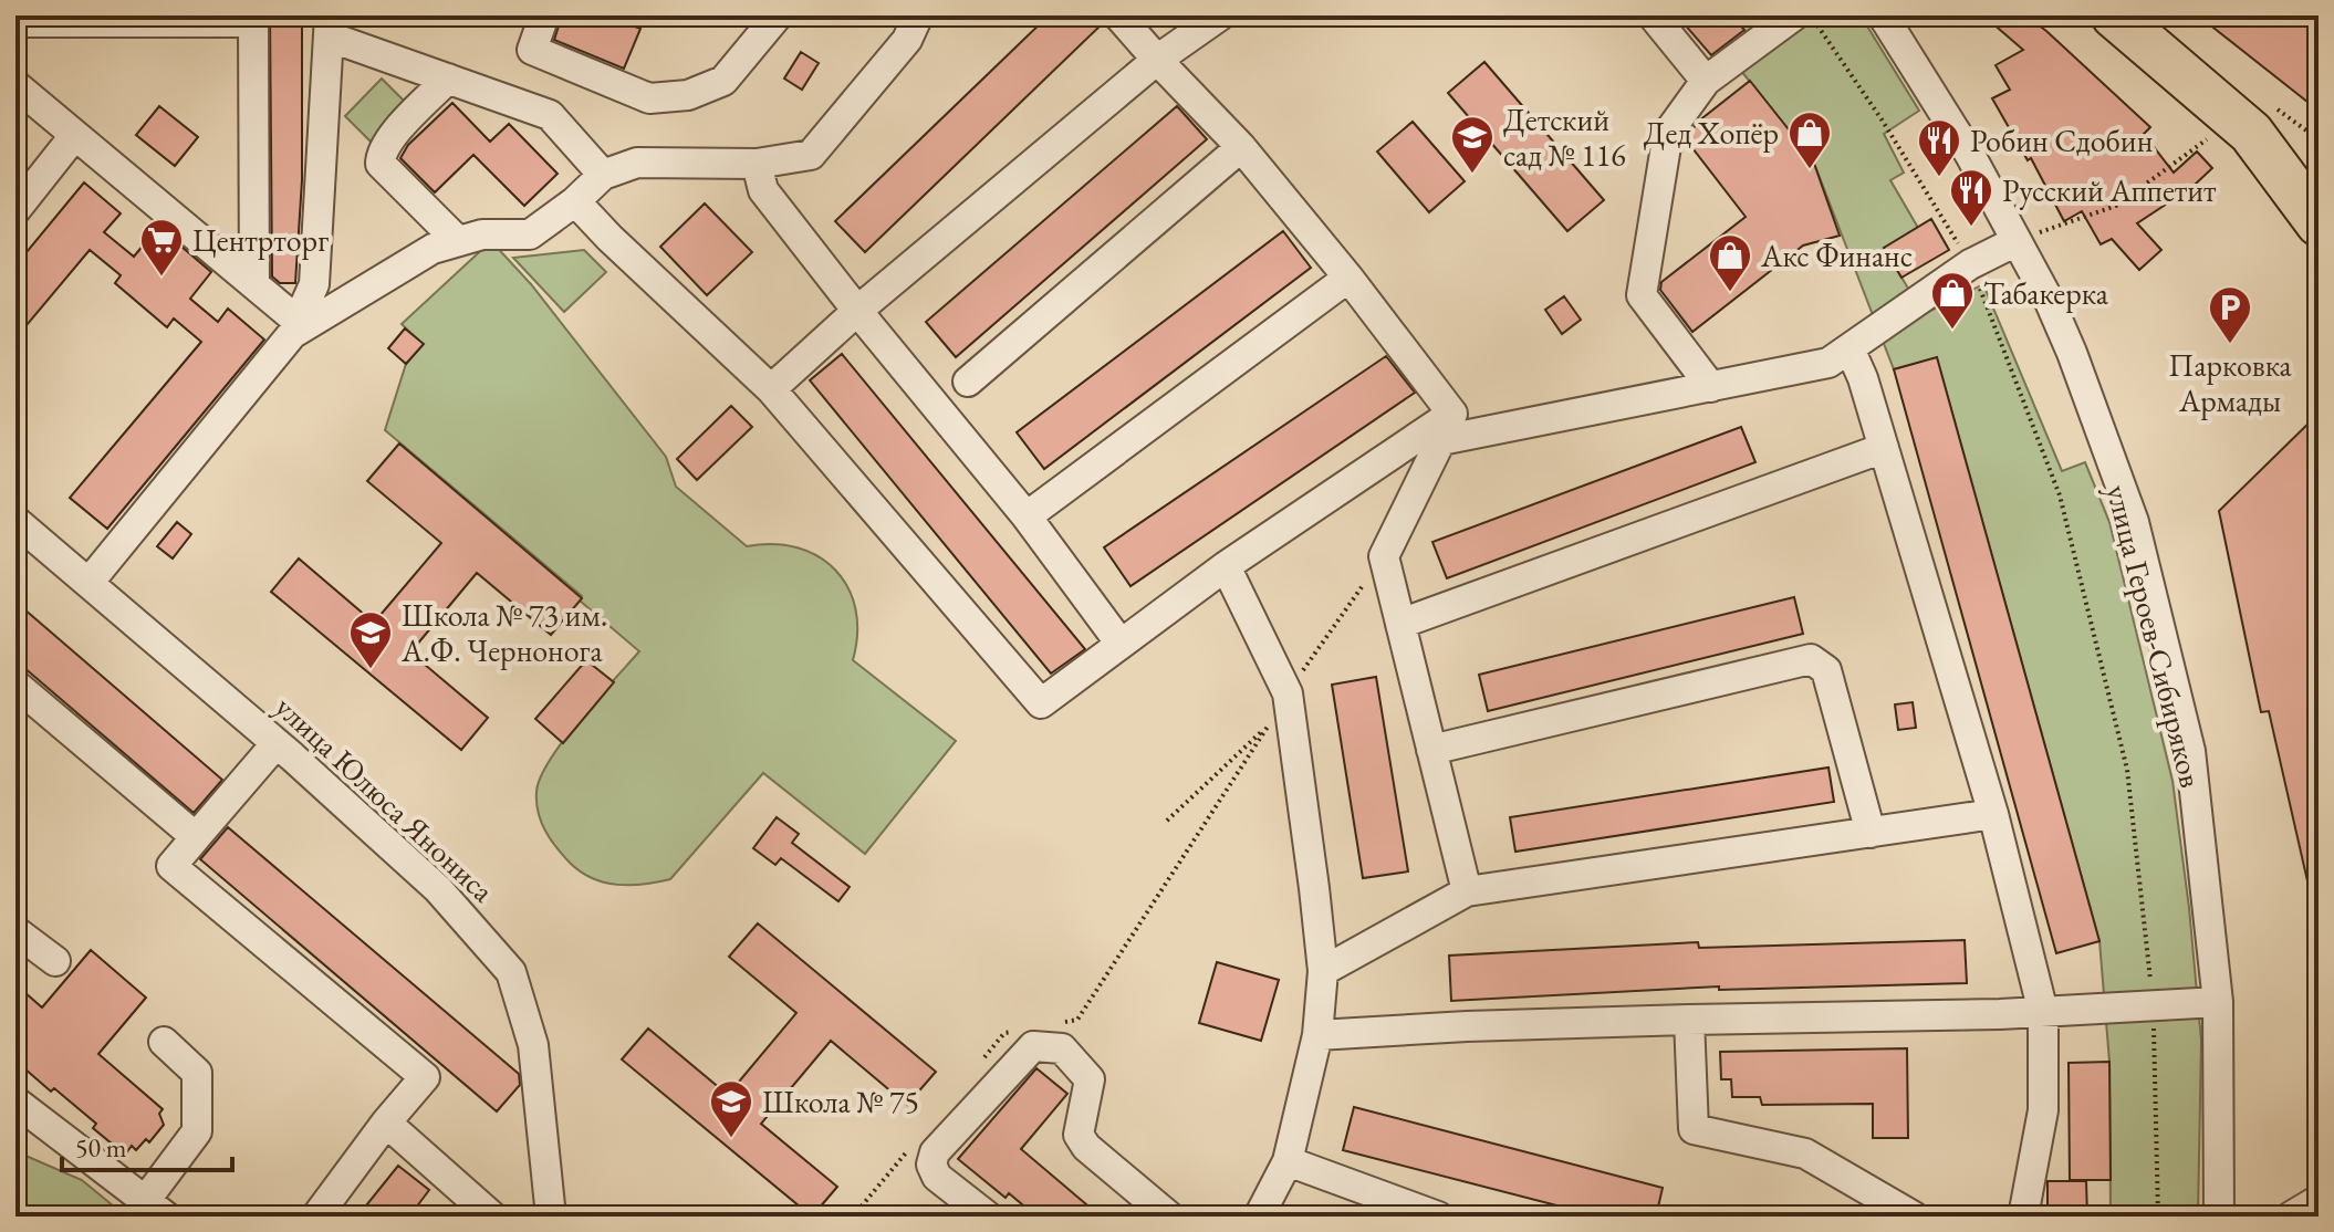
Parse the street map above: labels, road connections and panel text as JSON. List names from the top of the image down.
{
  "streets": {
    "street": ["улица Героев-Сибиряков", "улица Юлюса Янониса"]
  },
  "places": {
    "shop": ["Дед Хопёр", "Акс Финанс", "Табакерка"],
    "school or university": ["Детский сад № 116", "Школа № 73 им. А.Ф. Чернонога", "Школа № 75"],
    "restaurant": ["Робин Сдобин", "Русский Аппетит"],
    "supermarket": ["Центрторг"],
    "parking": ["Парковка Армады"]
  },
  "scale_bar": "50 m"
}
